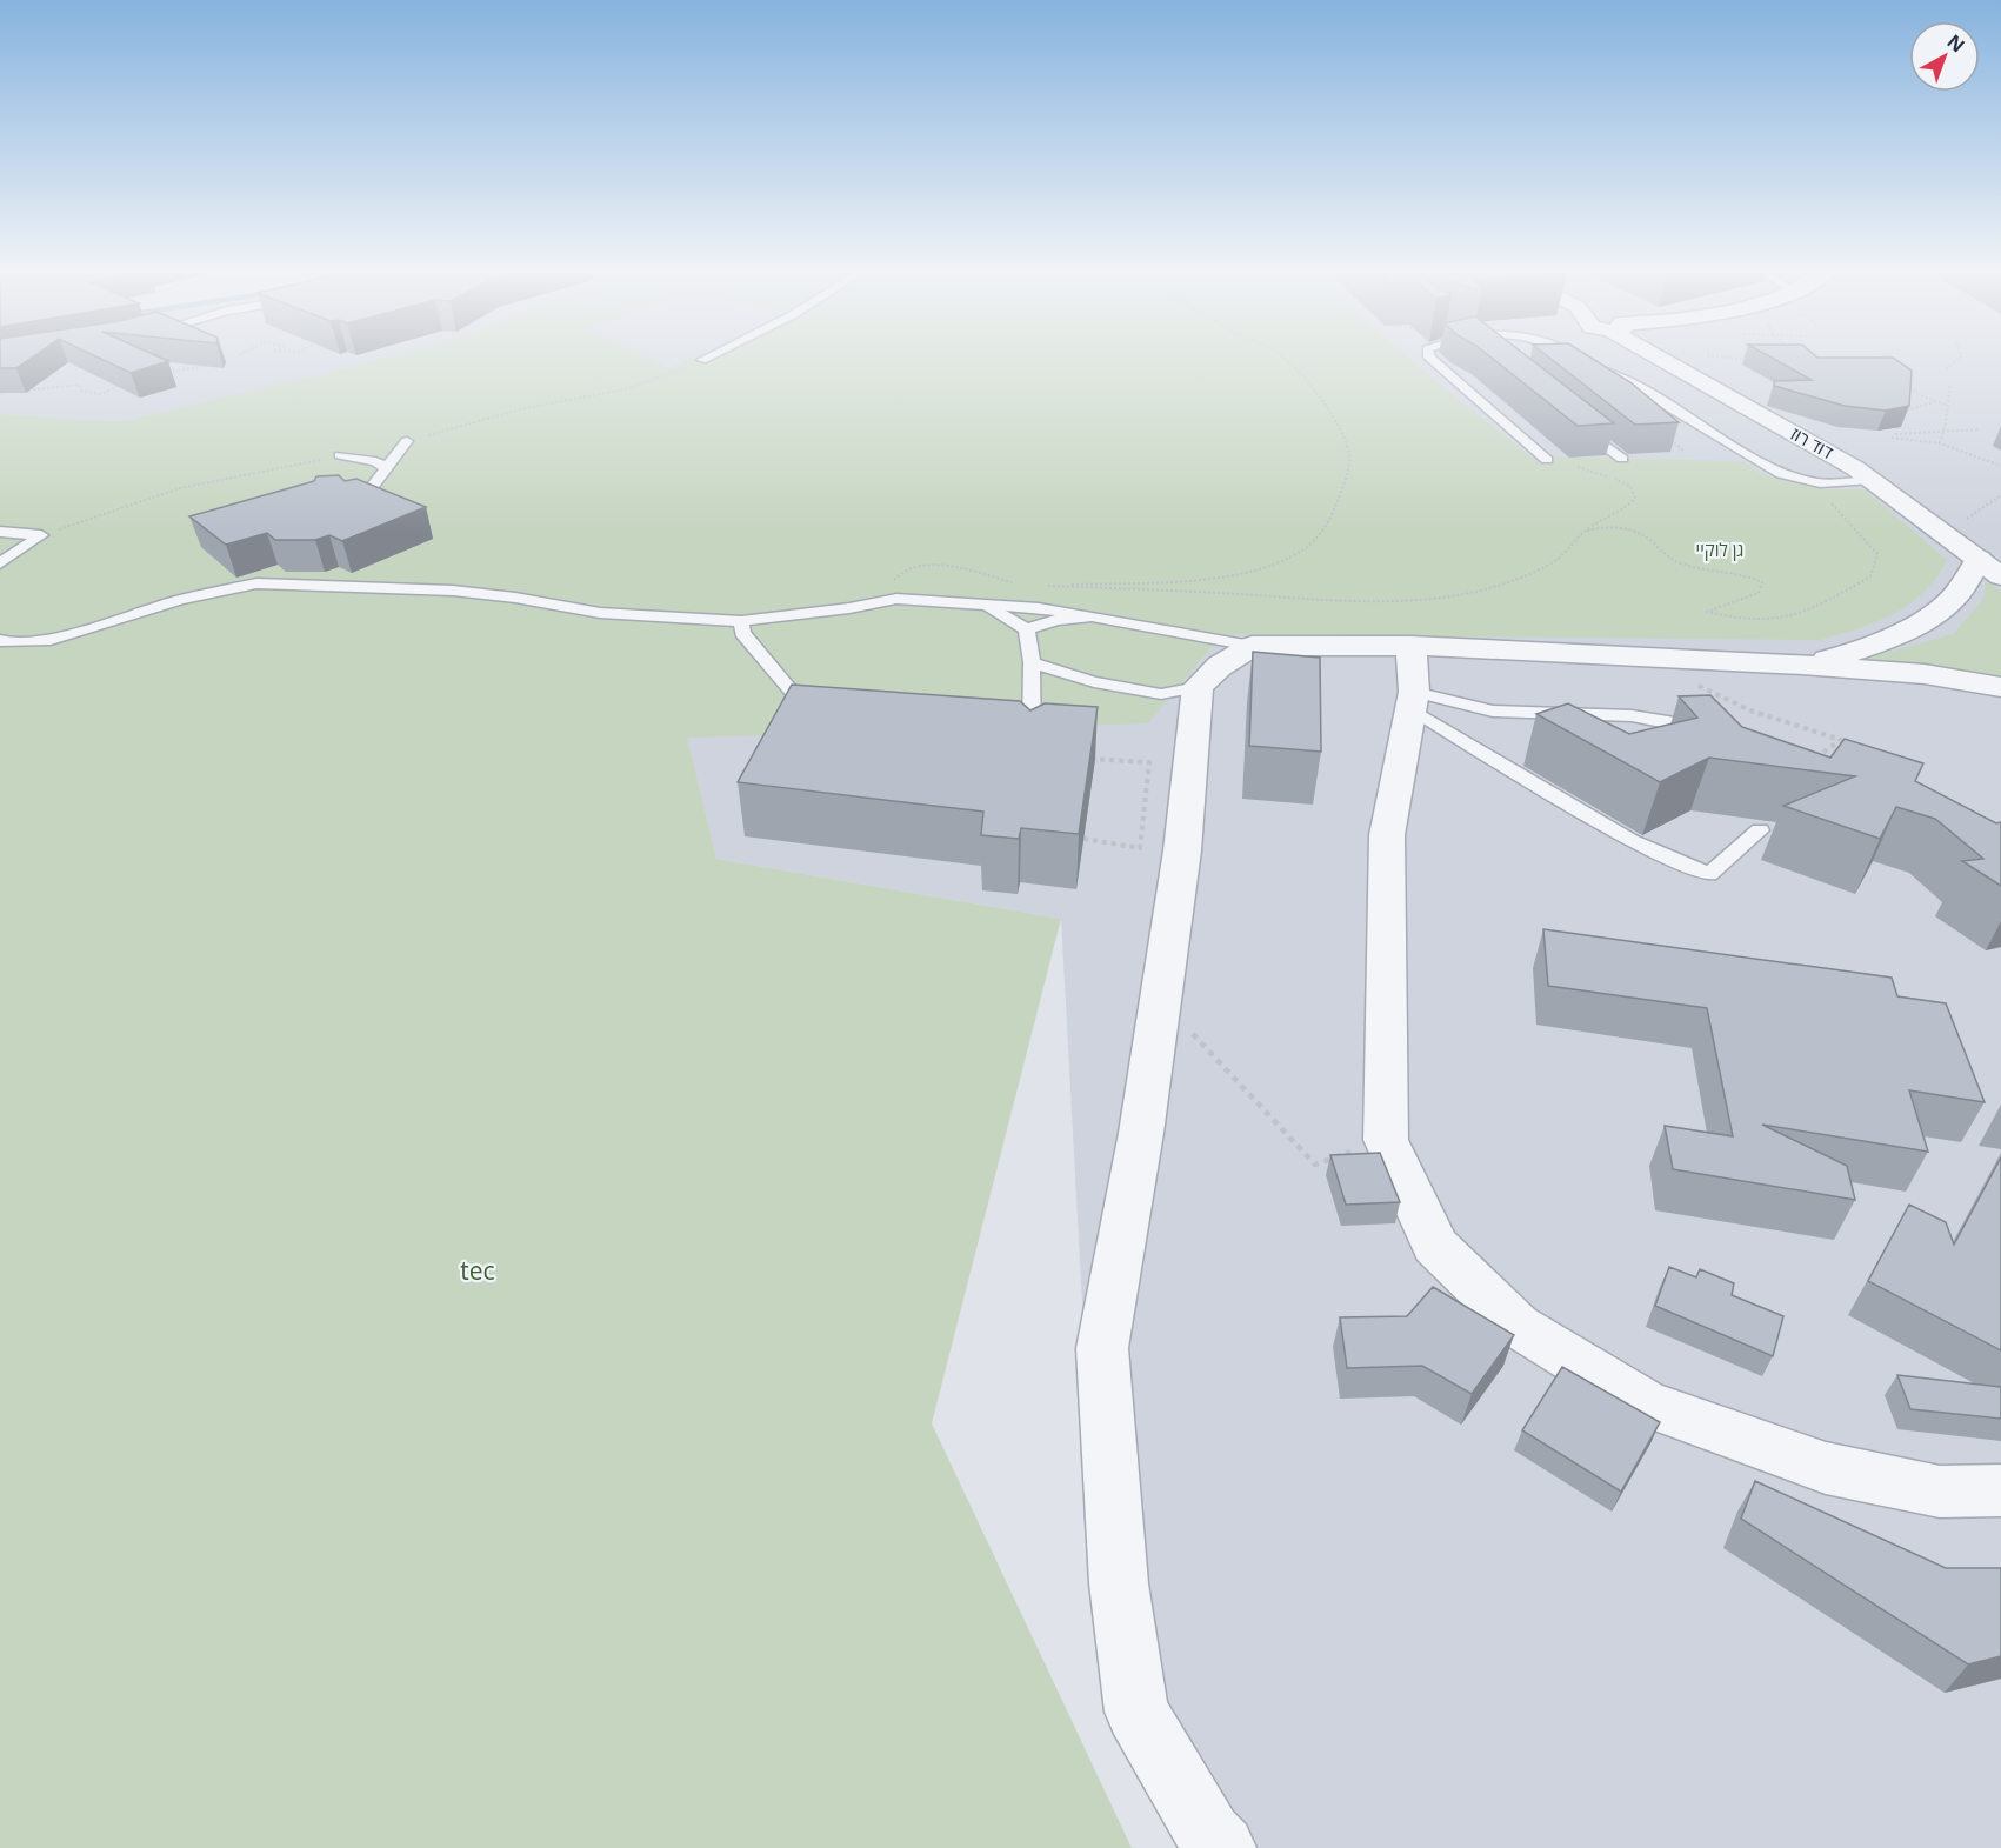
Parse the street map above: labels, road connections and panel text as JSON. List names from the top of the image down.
{
  "streets": {
    "street": ["דוד רוז"]
  },
  "parks": ["גן לוקיי", "tec"],
  "north": "top right"
}
